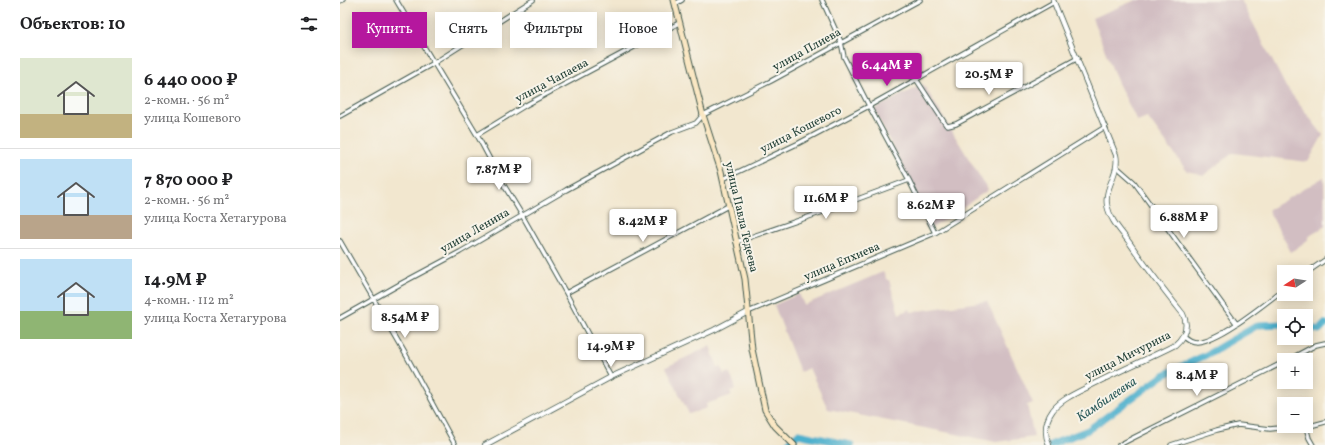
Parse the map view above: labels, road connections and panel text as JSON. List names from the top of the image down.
{
  "streets": {
    "main road": ["улица Павла Тедеева"],
    "street": [
      "улица Плиева",
      "улица Чапаева",
      "улица Кошевого",
      "улица Ленина",
      "улица Епхиева",
      "улица Мичурина"
    ]
  },
  "crossings": [
    ["улица Плиева", "улица Павла Тедеева"],
    ["улица Плиева", "улица Ленина"],
    ["улица Чапаева", "улица Павла Тедеева"],
    ["улица Кошевого", "улица Павла Тедеева"],
    ["улица Павла Тедеева", "улица Ленина"],
    ["улица Павла Тедеева", "улица Епхиева"]
  ],
  "water": ["Камбилеевка"],
  "north": "left",
  "page": {
    "heading": "Объектов: 10",
    "chip": [
      "Купить",
      "Снять",
      "Фильтры",
      "Новое"
    ],
    "list": [
      {
        "name": "6 440 000 ₽",
        "note": "2-комн. · 56 m² · улица Кошевого"
      },
      {
        "name": "7 870 000 ₽",
        "note": "2-комн. · 56 m² · улица Коста Хетагурова"
      },
      {
        "name": "14.9M ₽",
        "note": "4-комн. · 112 m² · улица Коста Хетагурова"
      }
    ],
    "price": [
      "6.44M ₽",
      "20.5M ₽",
      "7.87M ₽",
      "11.6M ₽",
      "8.62M ₽",
      "6.88M ₽",
      "8.42M ₽",
      "8.54M ₽",
      "14.9M ₽",
      "8.4M ₽"
    ],
    "map_buttons": ["+", "−"]
  }
}
